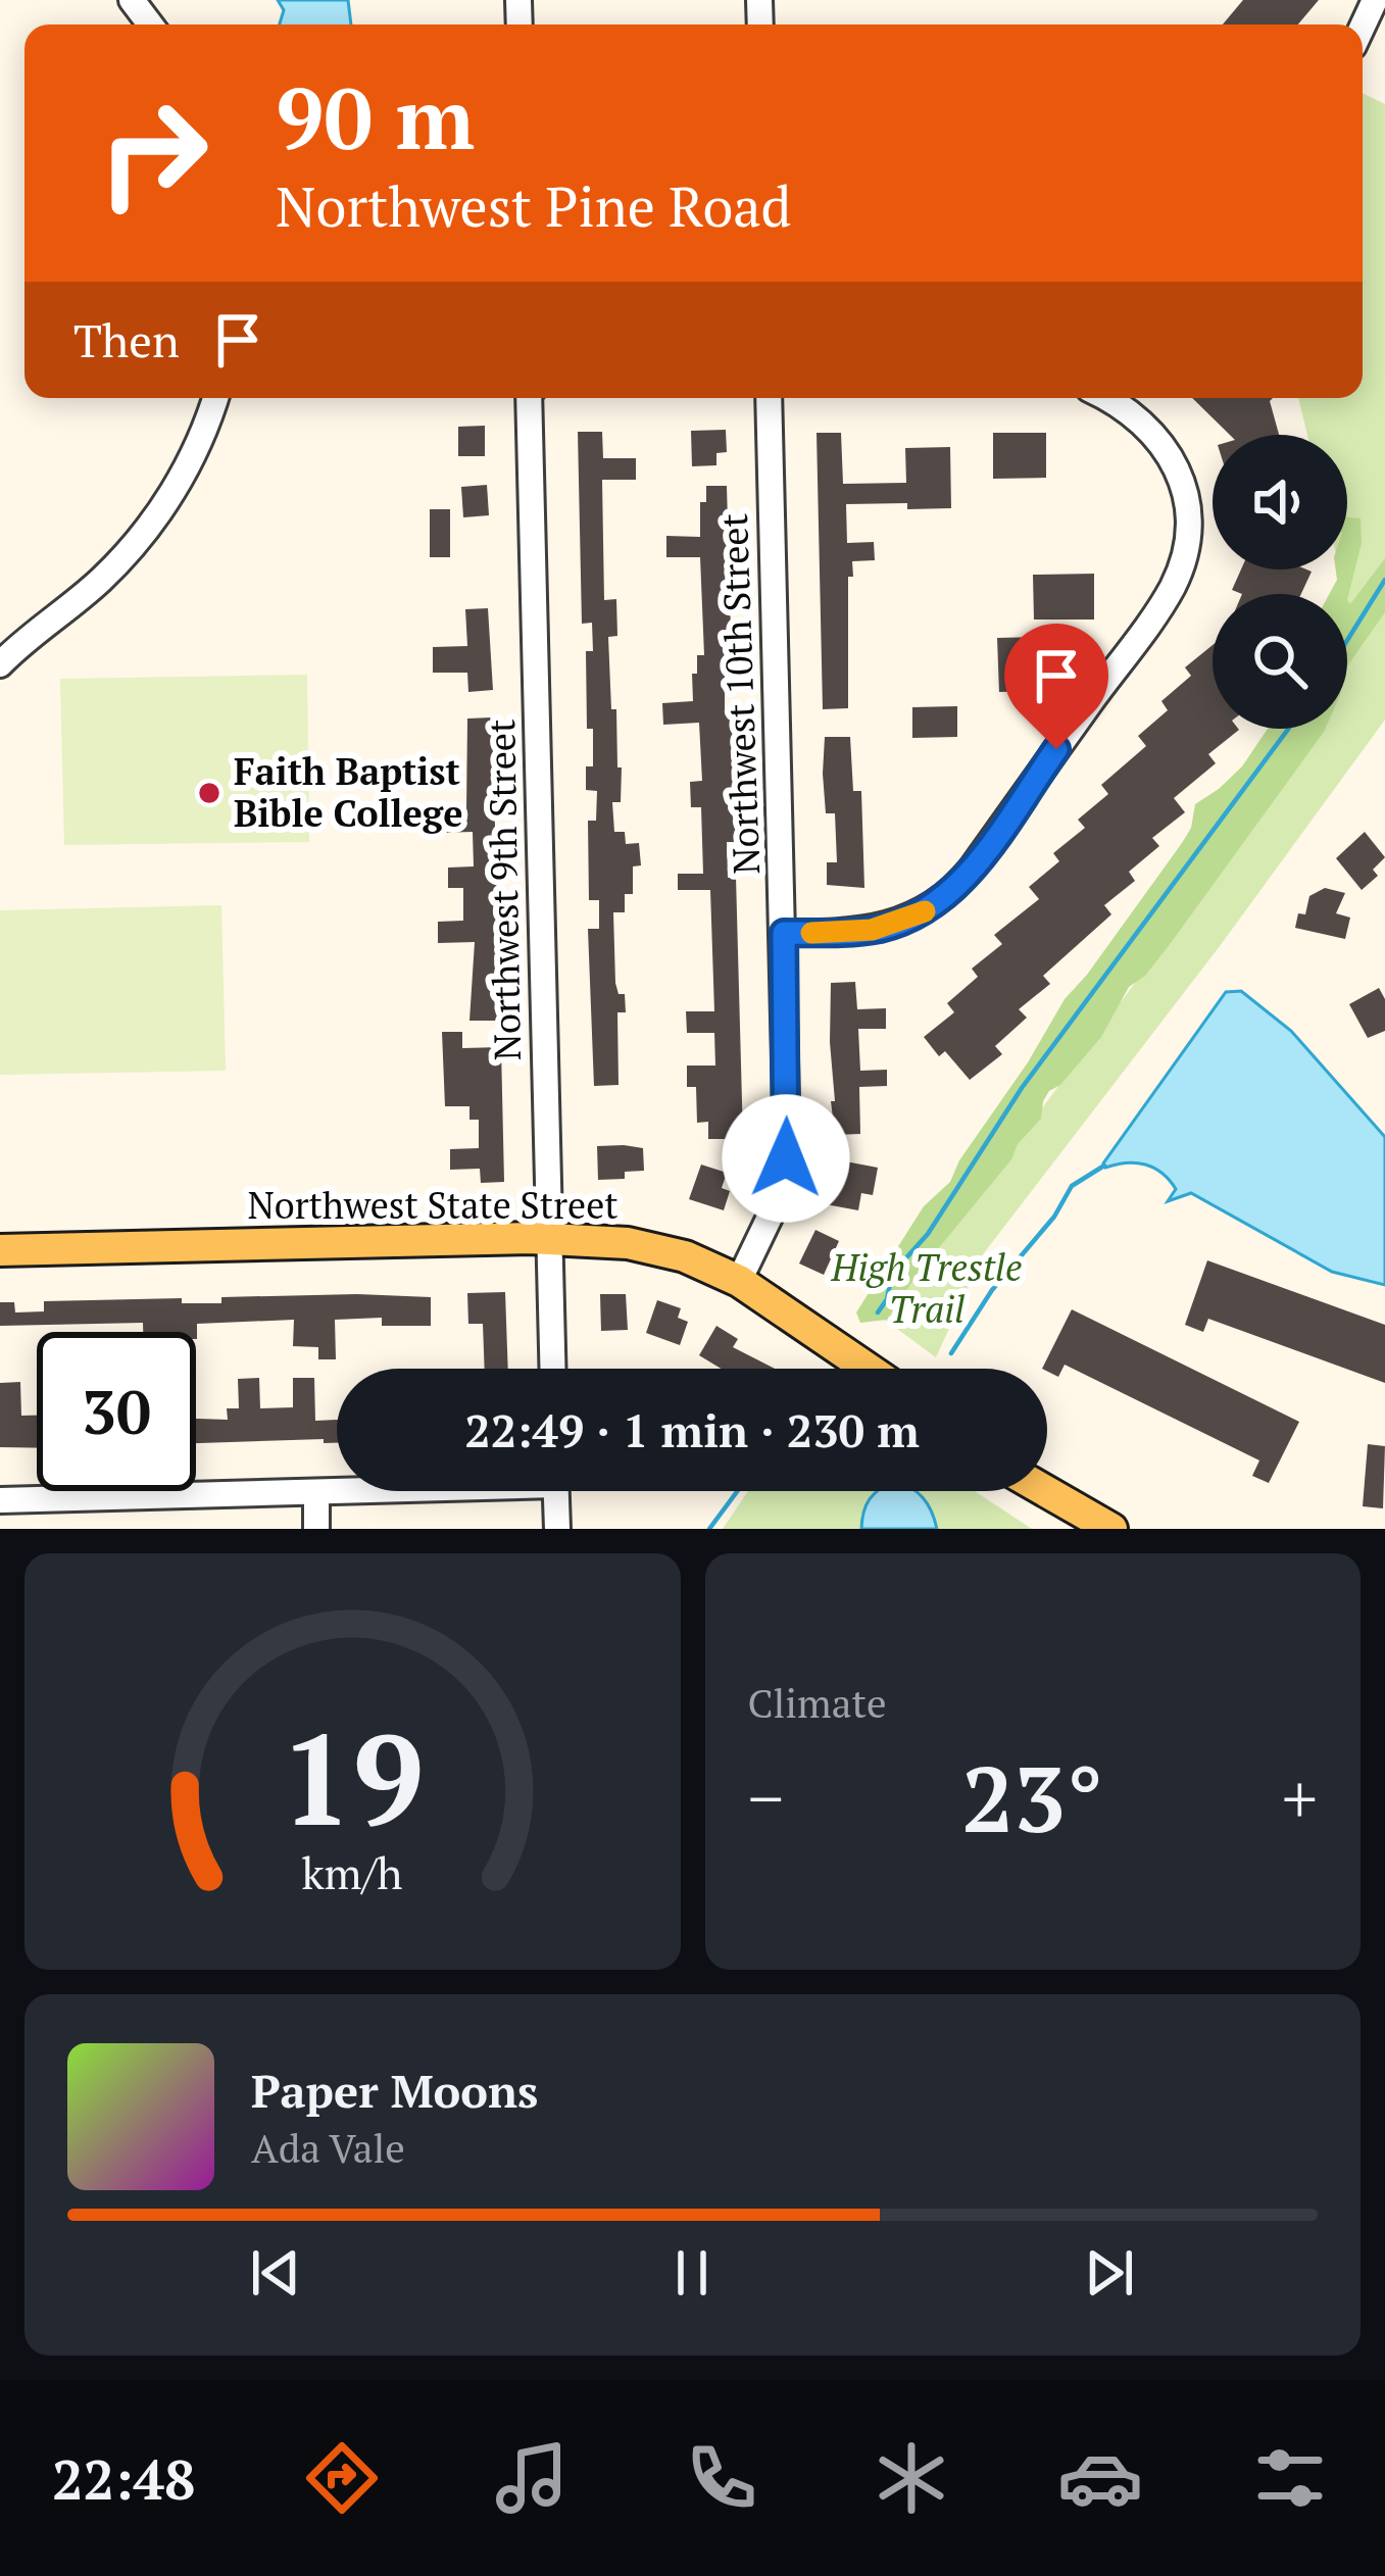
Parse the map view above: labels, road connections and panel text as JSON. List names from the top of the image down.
{
  "streets": {
    "main road": ["Northwest State Street"],
    "street": ["Northwest 10th Street", "Northwest 9th Street"]
  },
  "crossings": [
    ["Northwest 10th Street", "Northwest State Street"],
    ["Northwest 9th Street", "Northwest State Street"]
  ],
  "parks": ["High Trestle Trail"],
  "places": ["Faith Baptist Bible College"],
  "page": {
    "turn": ["90 m", "Northwest Pine Road"],
    "then": "Then",
    "limit": "30",
    "trip": "22:49 · 1 min · 230 m",
    "tile": "Climate",
    "heat": ["−", "23°", "+"],
    "song": ["Paper Moons", "Ada Vale"],
    "tabs": "22:48",
    "gauge": ["19", "km/h"]
  }
}
